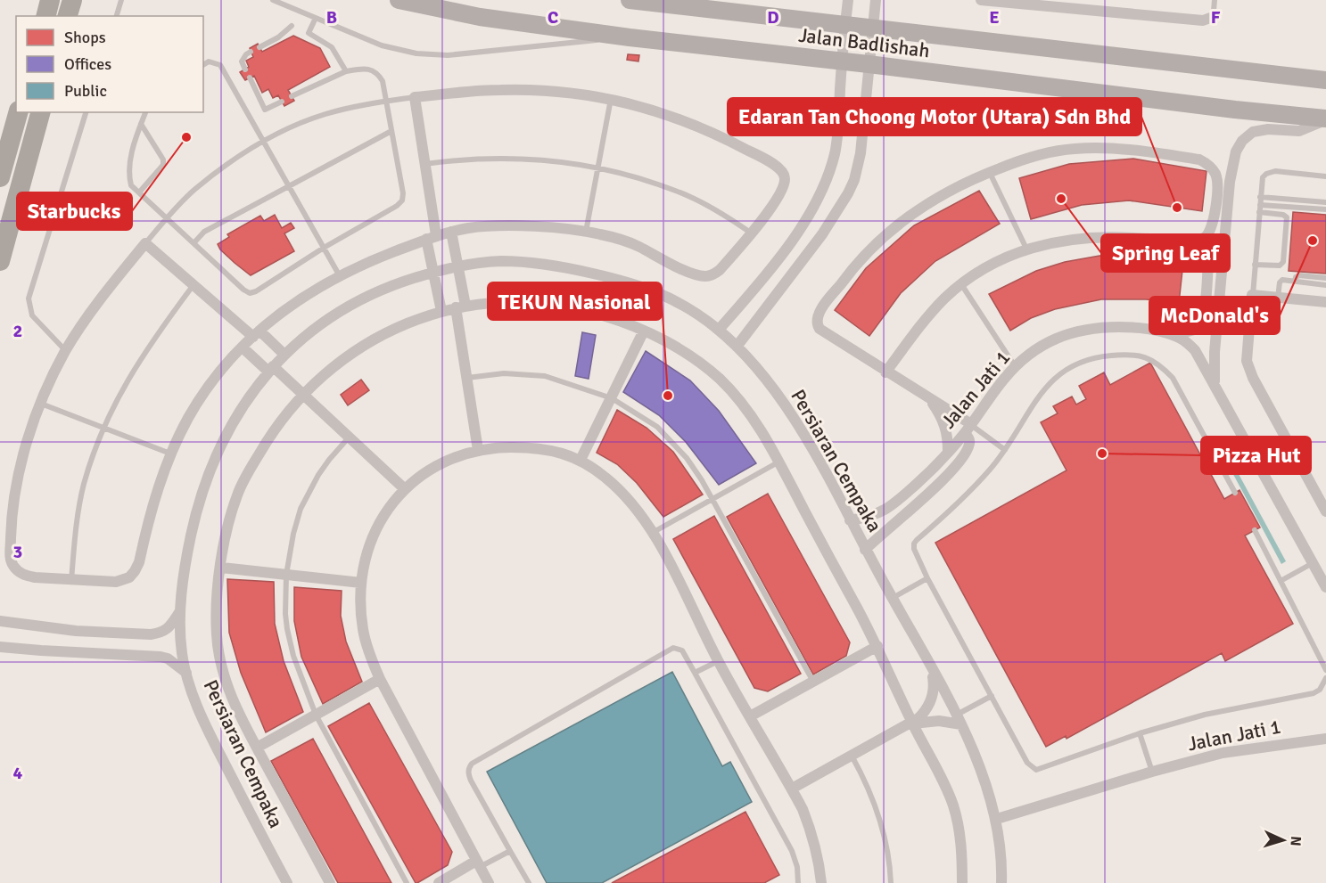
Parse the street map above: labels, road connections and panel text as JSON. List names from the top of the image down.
{
  "streets": {
    "main road": ["Jalan Badlishah"],
    "street": ["Jalan Jati 1", "Persiaran Cempaka"]
  },
  "crossings": [
    ["Jalan Jati 1", "Persiaran Cempaka"]
  ],
  "places": [
    "Starbucks",
    "Spring Leaf",
    "Edaran Tan Choong Motor (Utara) Sdn Bhd",
    "McDonald's",
    "TEKUN Nasional",
    "Pizza Hut"
  ],
  "legend": ["Shops", "Offices", "Public"],
  "north": "right",
  "grid": {
    "columns": [
      "B",
      "C",
      "D",
      "E",
      "F"
    ],
    "rows": ["2", "3", "4"]
  }
}
